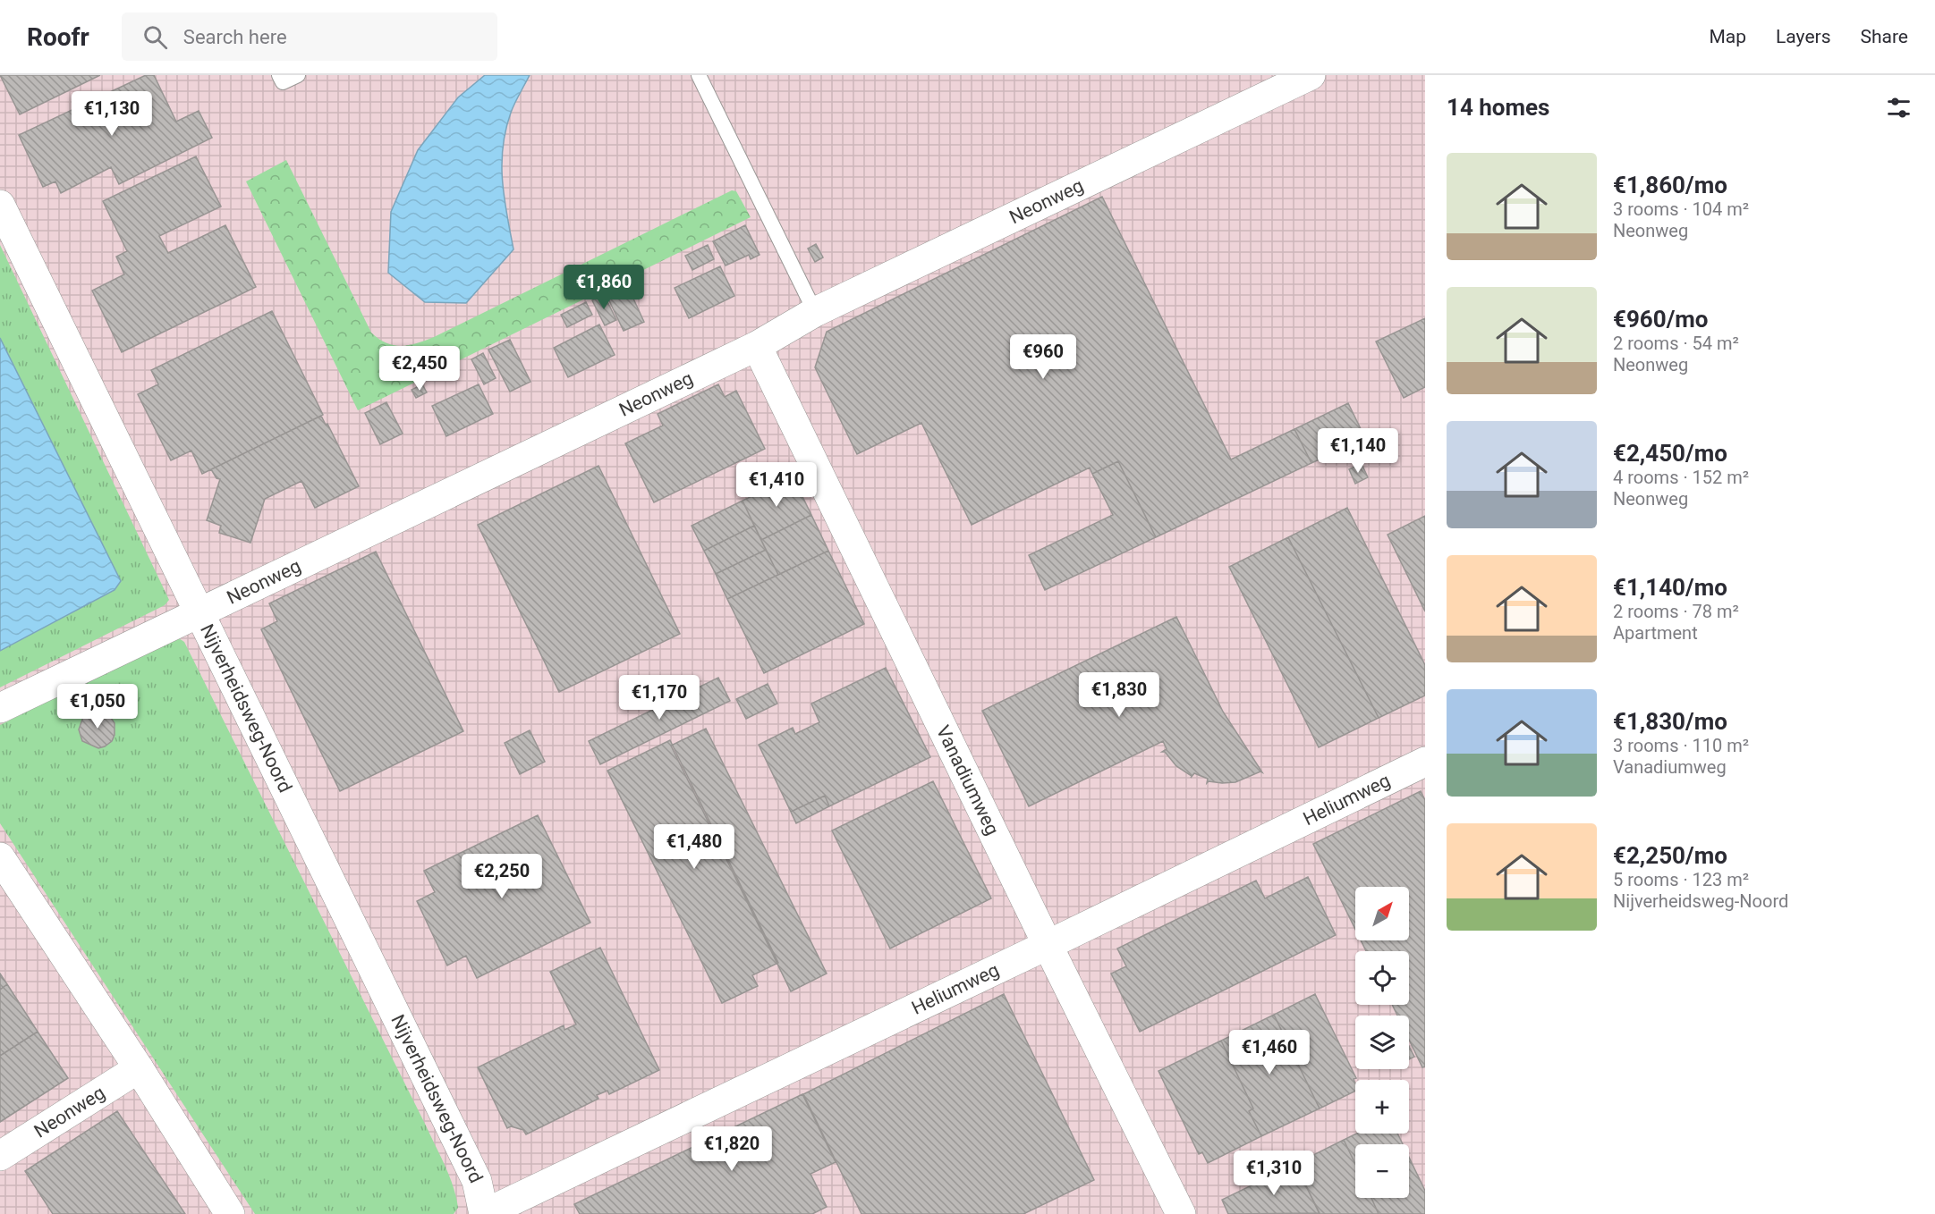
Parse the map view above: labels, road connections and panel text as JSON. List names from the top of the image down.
{
  "streets": {
    "street": [
      "Neonweg",
      "Nijverheidsweg-Noord",
      "Vanadiumweg",
      "Heliumweg"
    ]
  },
  "crossings": [
    ["Neonweg", "Nijverheidsweg-Noord"],
    ["Neonweg", "Vanadiumweg"],
    ["Nijverheidsweg-Noord", "Heliumweg"],
    ["Vanadiumweg", "Heliumweg"]
  ],
  "north": "top right",
  "page": {
    "header": "Roofr",
    "search": "Search here",
    "nav": ["Map", "Layers", "Share"],
    "heading": "14 homes",
    "price": [
      "€1,130",
      "€1,860",
      "€960",
      "€2,450",
      "€1,140",
      "€1,410",
      "€1,830",
      "€1,170",
      "€1,050",
      "€1,480",
      "€2,250",
      "€1,460",
      "€1,820",
      "€1,310"
    ],
    "list": [
      {
        "name": "€1,860/mo",
        "note": "3 rooms · 104 m² · Neonweg"
      },
      {
        "name": "€960/mo",
        "note": "2 rooms · 54 m² · Neonweg"
      },
      {
        "name": "€2,450/mo",
        "note": "4 rooms · 152 m² · Neonweg"
      },
      {
        "name": "€1,140/mo",
        "note": "2 rooms · 78 m² · Apartment"
      },
      {
        "name": "€1,830/mo",
        "note": "3 rooms · 110 m² · Vanadiumweg"
      },
      {
        "name": "€2,250/mo",
        "note": "5 rooms · 123 m² · Nijverheidsweg-Noord"
      }
    ],
    "map_buttons": ["+", "−"]
  }
}
